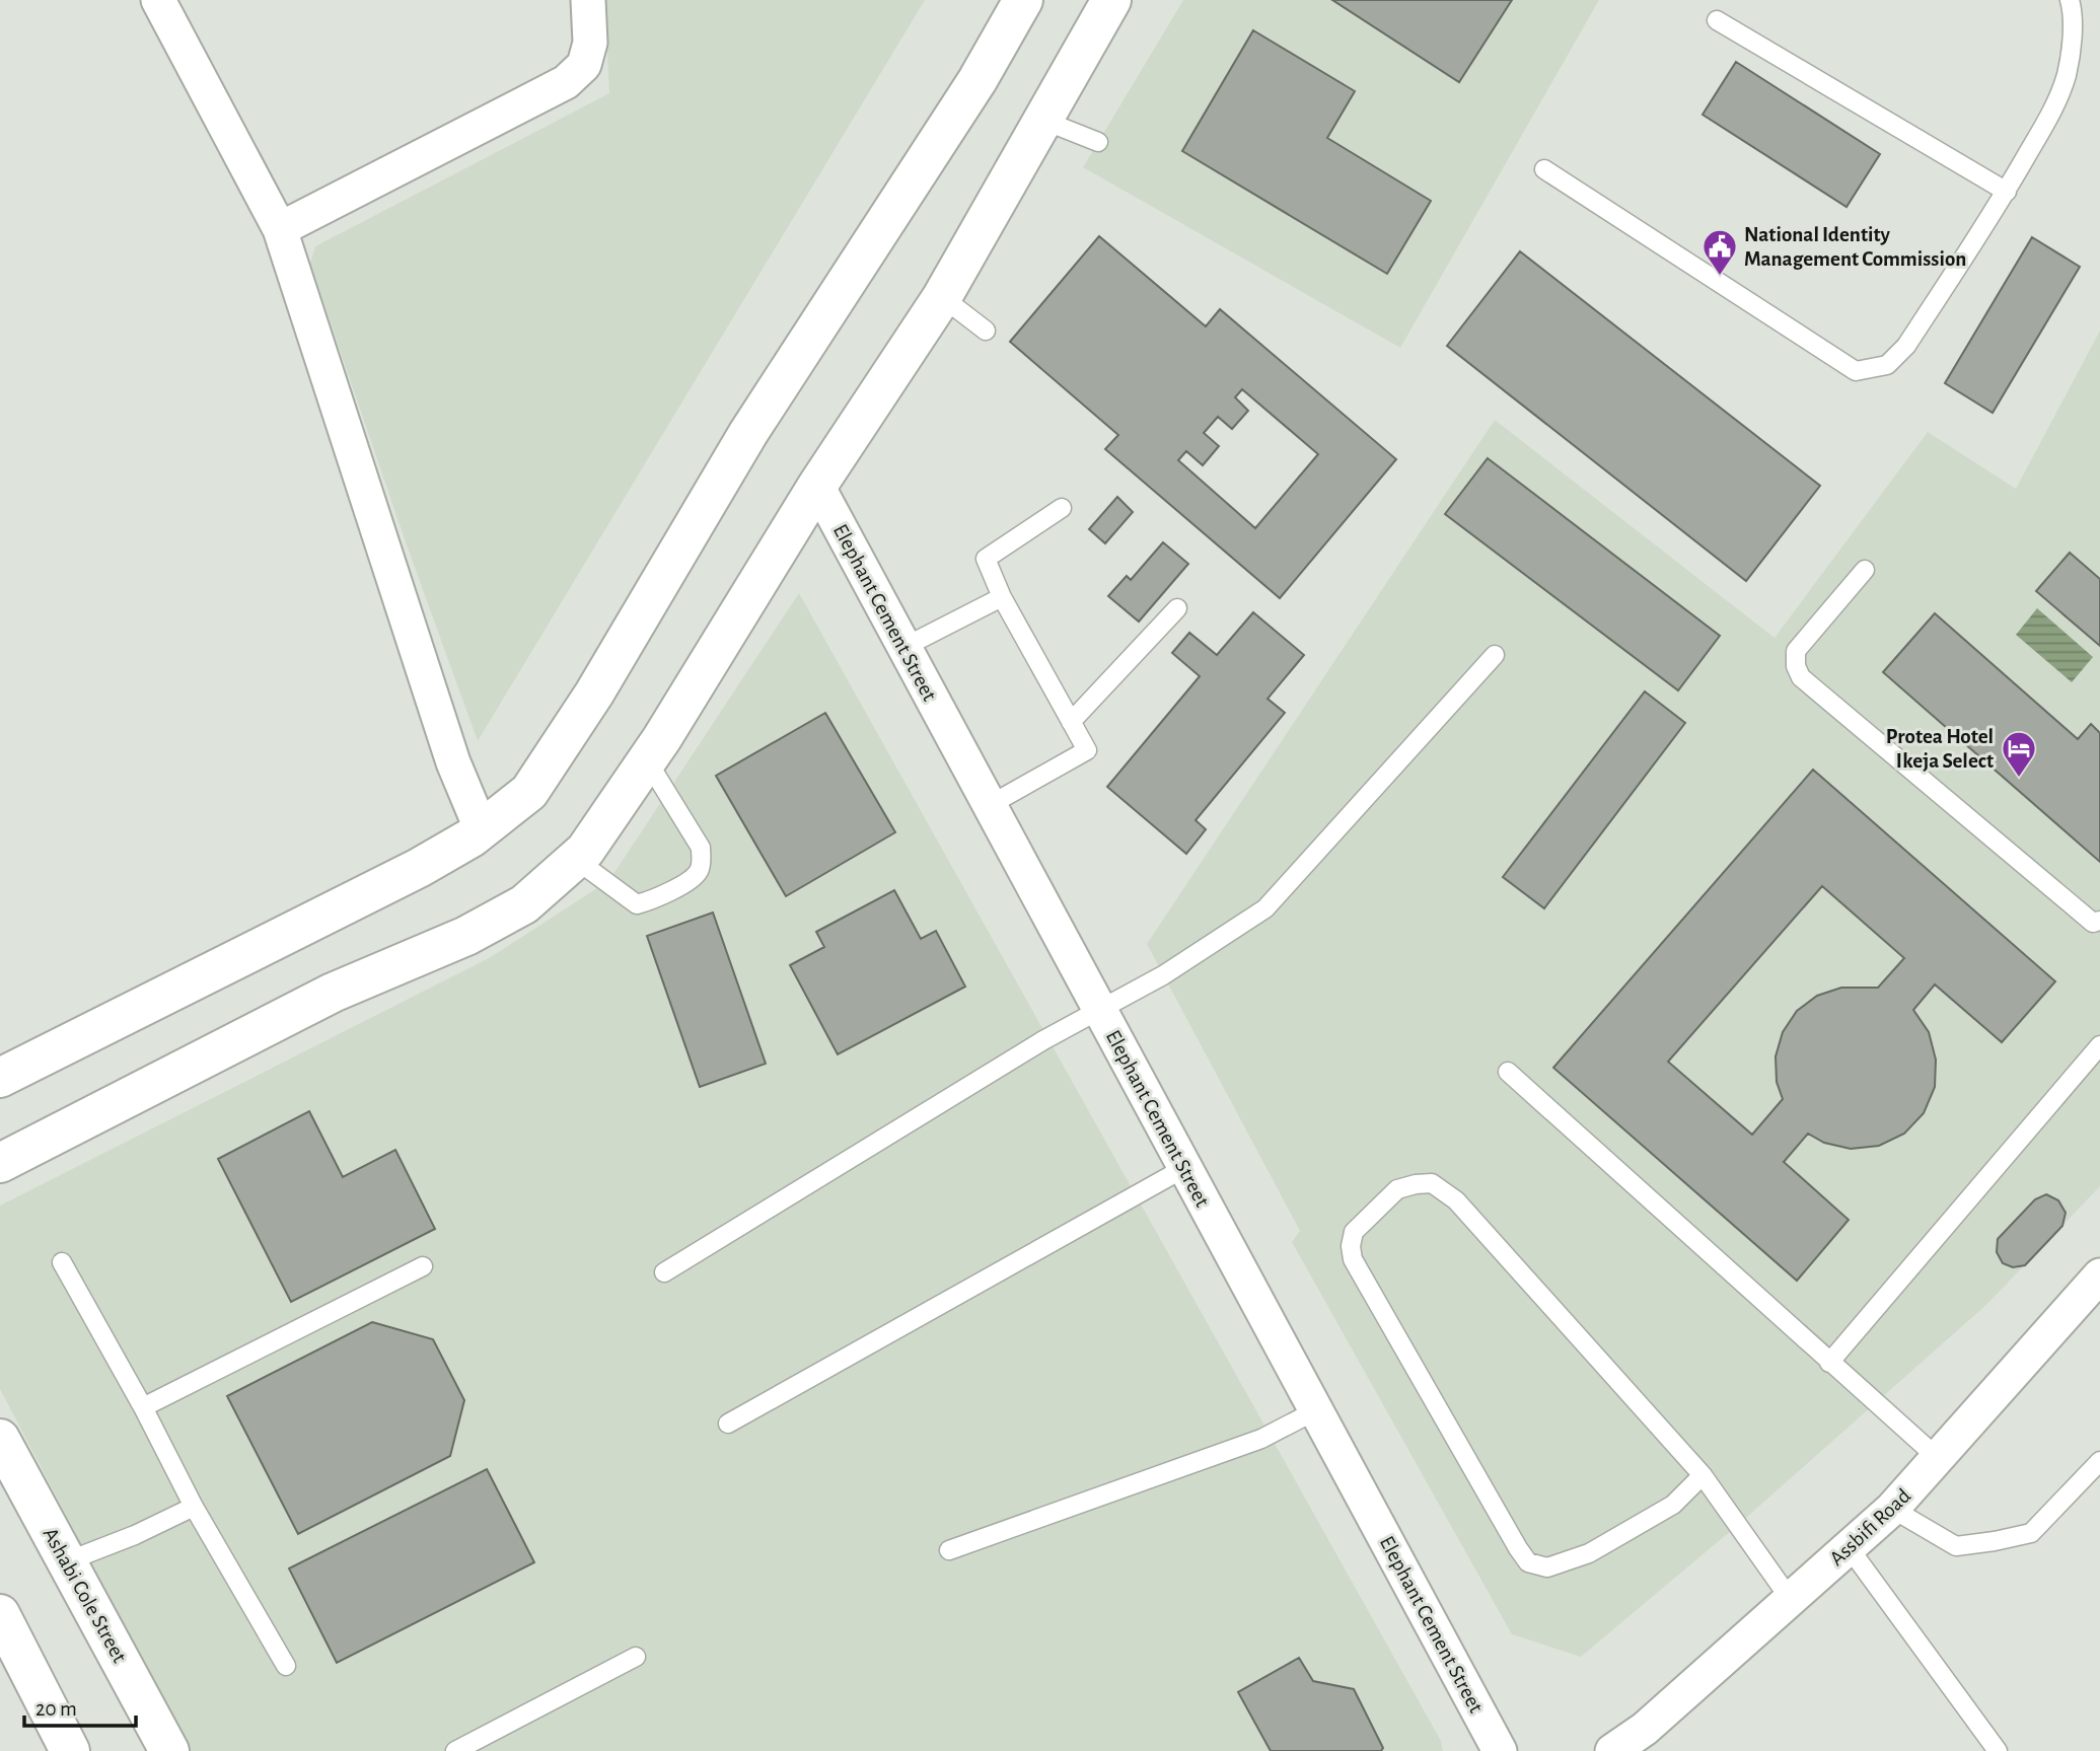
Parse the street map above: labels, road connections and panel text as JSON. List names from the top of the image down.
{
  "streets": {
    "street": ["Elephant Cement Street", "Assbifi Road", "Ashabi Cole Street"]
  },
  "places": {
    "public building": ["National Identity Management Commission"],
    "hotel": ["Protea Hotel Ikeja Select"]
  },
  "scale_bar": "20 m"
}
